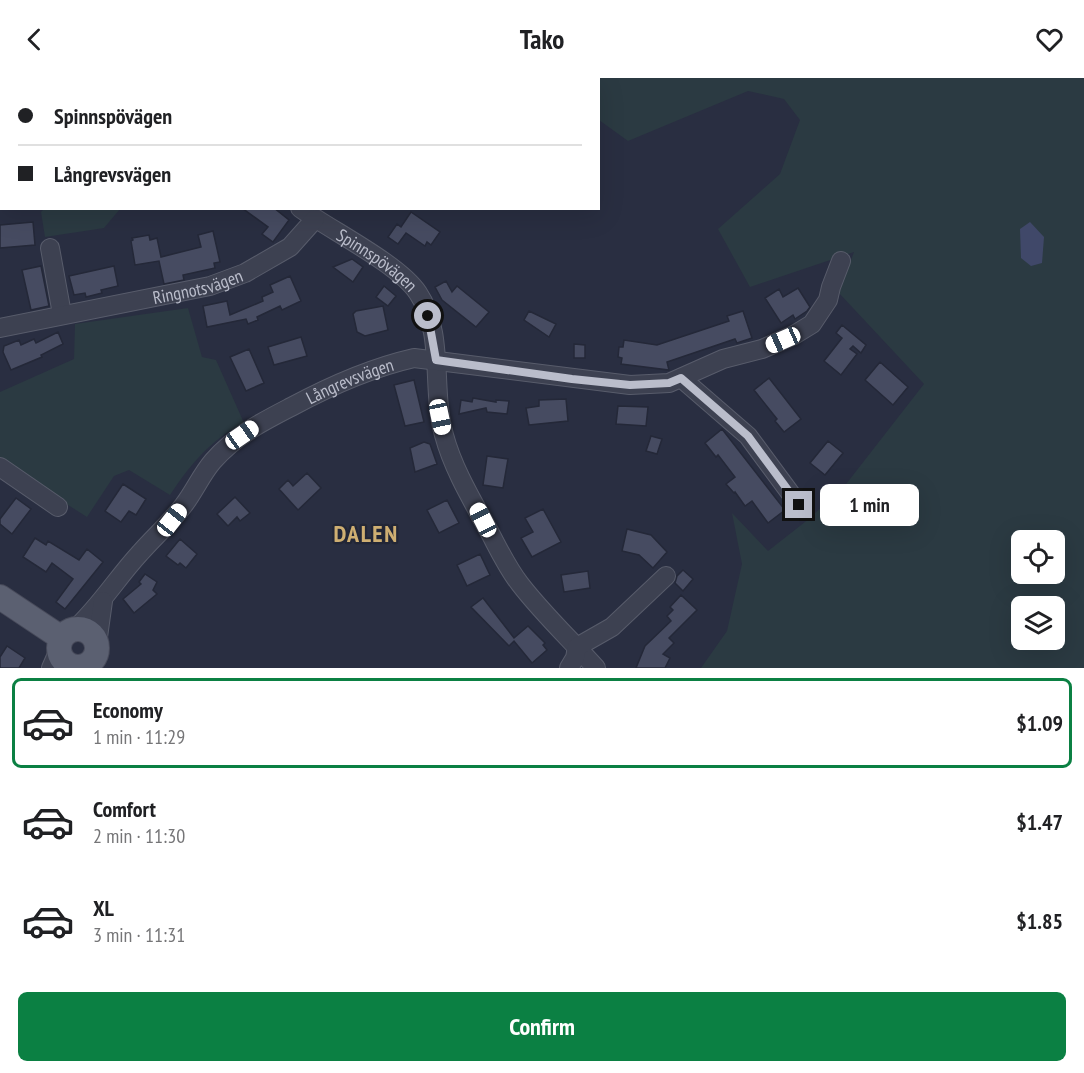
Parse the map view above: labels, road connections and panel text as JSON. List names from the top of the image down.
{
  "streets": {
    "street": ["Spinnspövägen", "Ringnotsvägen", "Långrevsvägen"]
  },
  "crossings": [
    ["Spinnspövägen", "Ringnotsvägen"],
    ["Spinnspövägen", "Långrevsvägen"]
  ],
  "districts": ["DALEN"],
  "page": {
    "header": "Tako",
    "banner": ["Spinnspövägen", "Långrevsvägen"],
    "bubble": "1 min",
    "list": [
      {
        "name": "Economy",
        "note": "1 min · 11:29",
        "value": "$1.09"
      },
      {
        "name": "Comfort",
        "note": "2 min · 11:30",
        "value": "$1.47"
      },
      {
        "name": "XL",
        "note": "3 min · 11:31",
        "value": "$1.85"
      }
    ],
    "buttons": "Confirm"
  }
}
